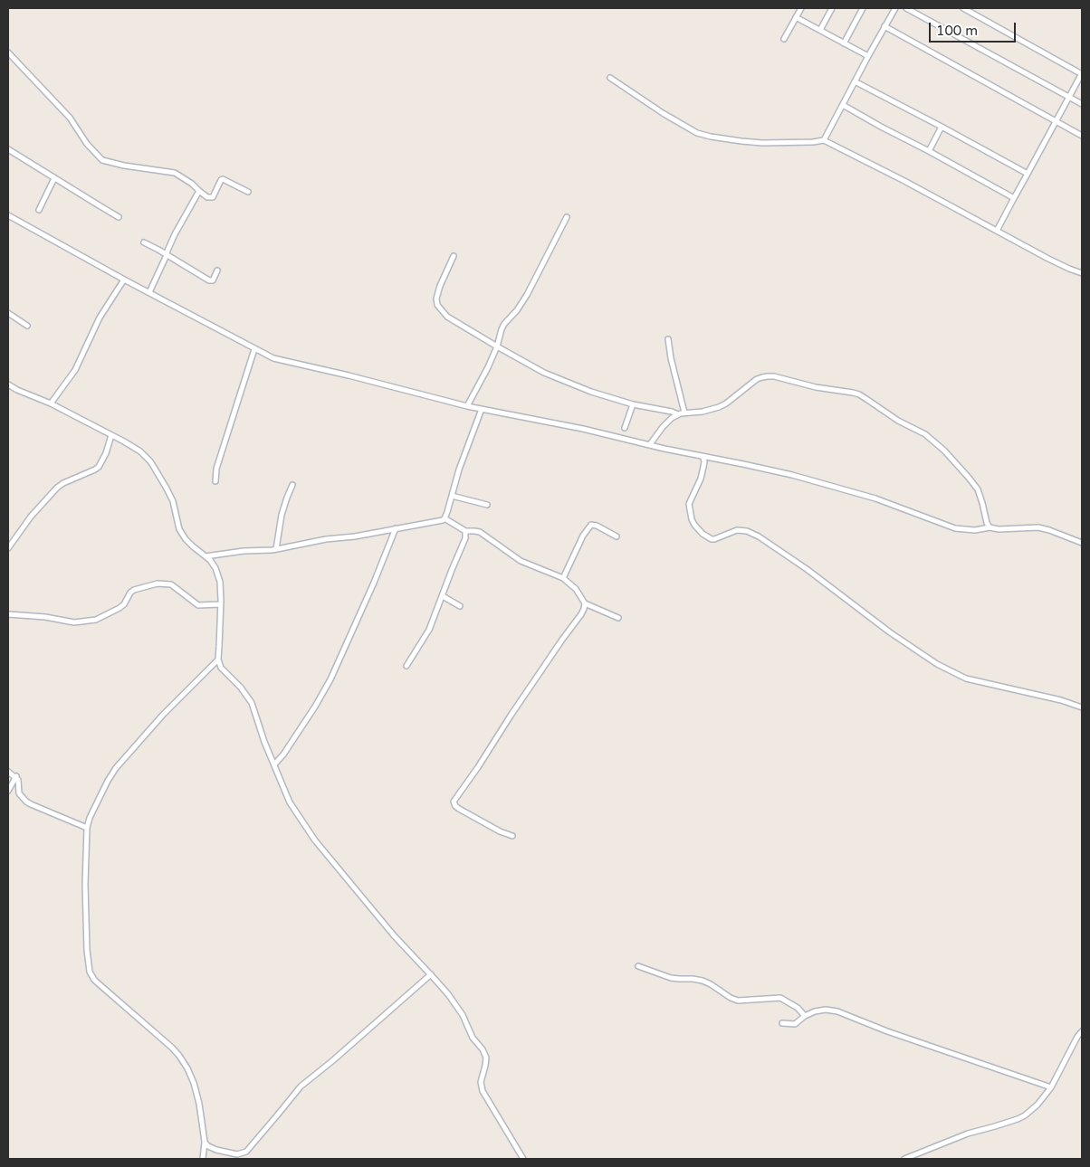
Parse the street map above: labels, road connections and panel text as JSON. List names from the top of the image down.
{
  "scale_bar": "100 m"
}
